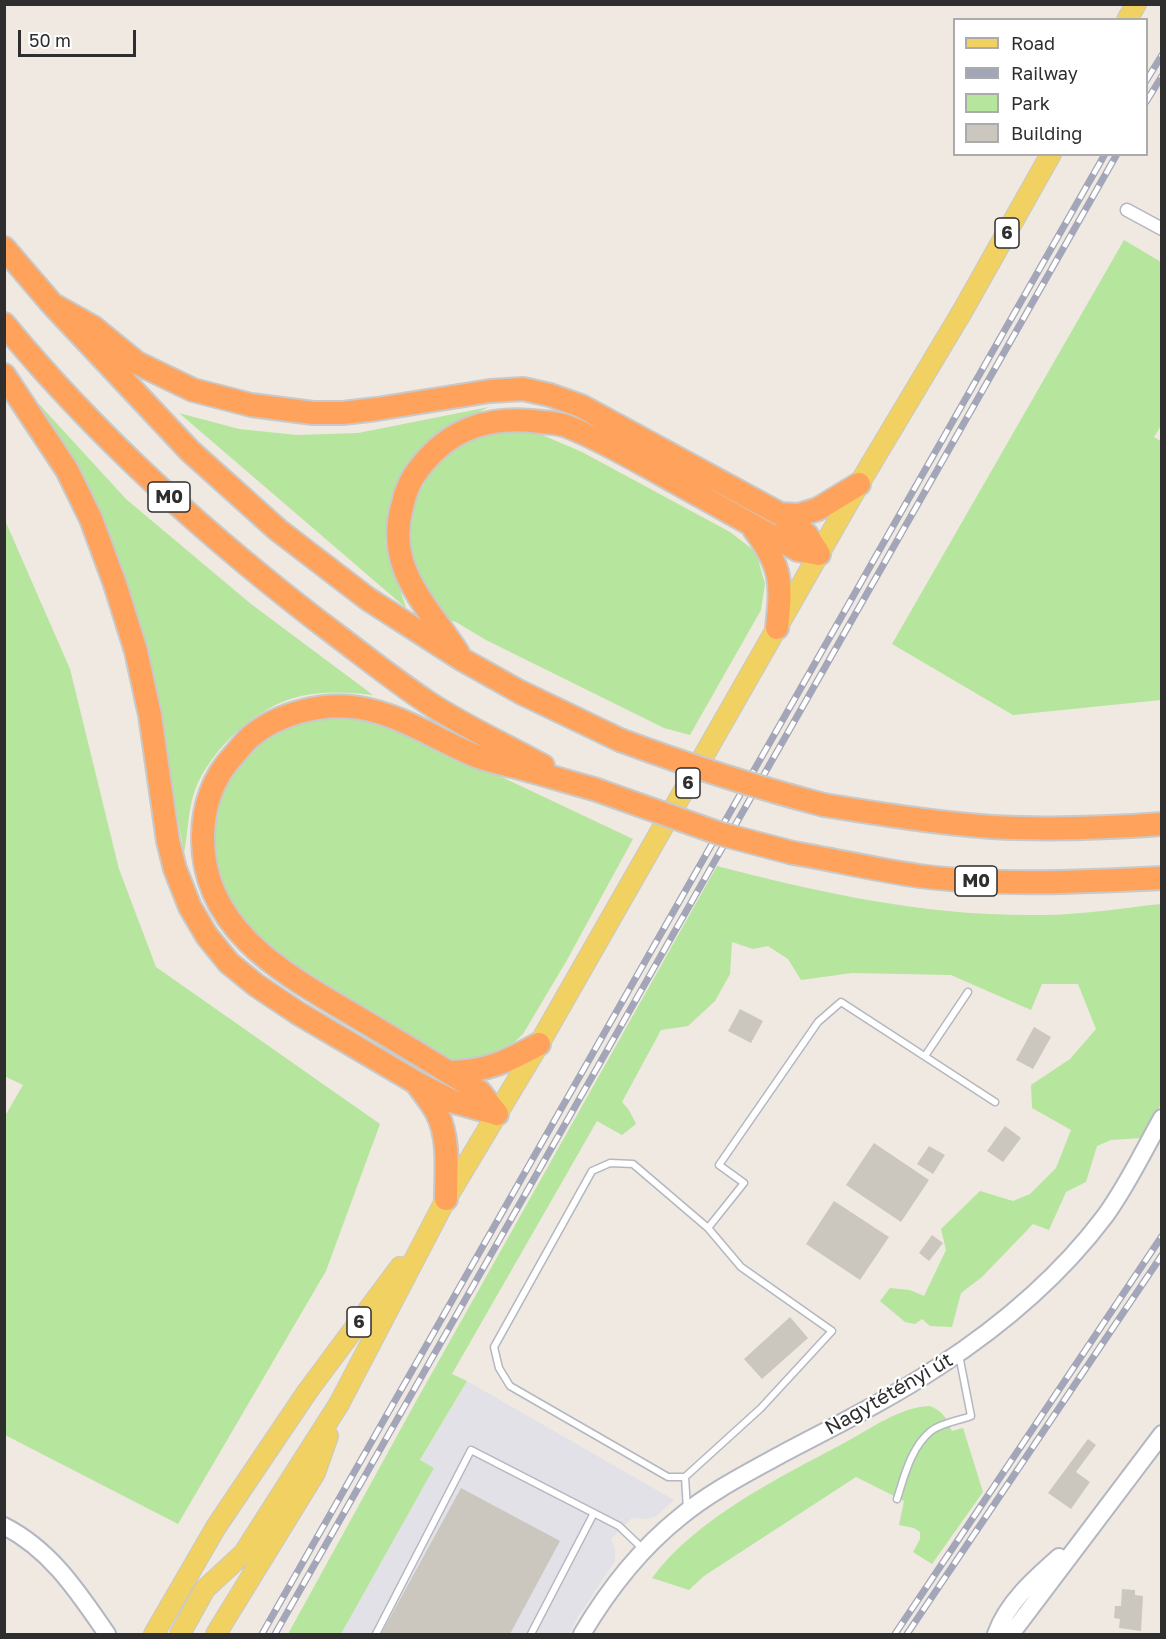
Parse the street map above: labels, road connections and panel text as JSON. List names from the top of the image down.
{
  "streets": {
    "highway": ["M0"],
    "main road": ["6", "Nagytétényi út"]
  },
  "legend": [
    "Road",
    "Railway",
    "Park",
    "Building"
  ],
  "scale_bar": "50 m"
}
